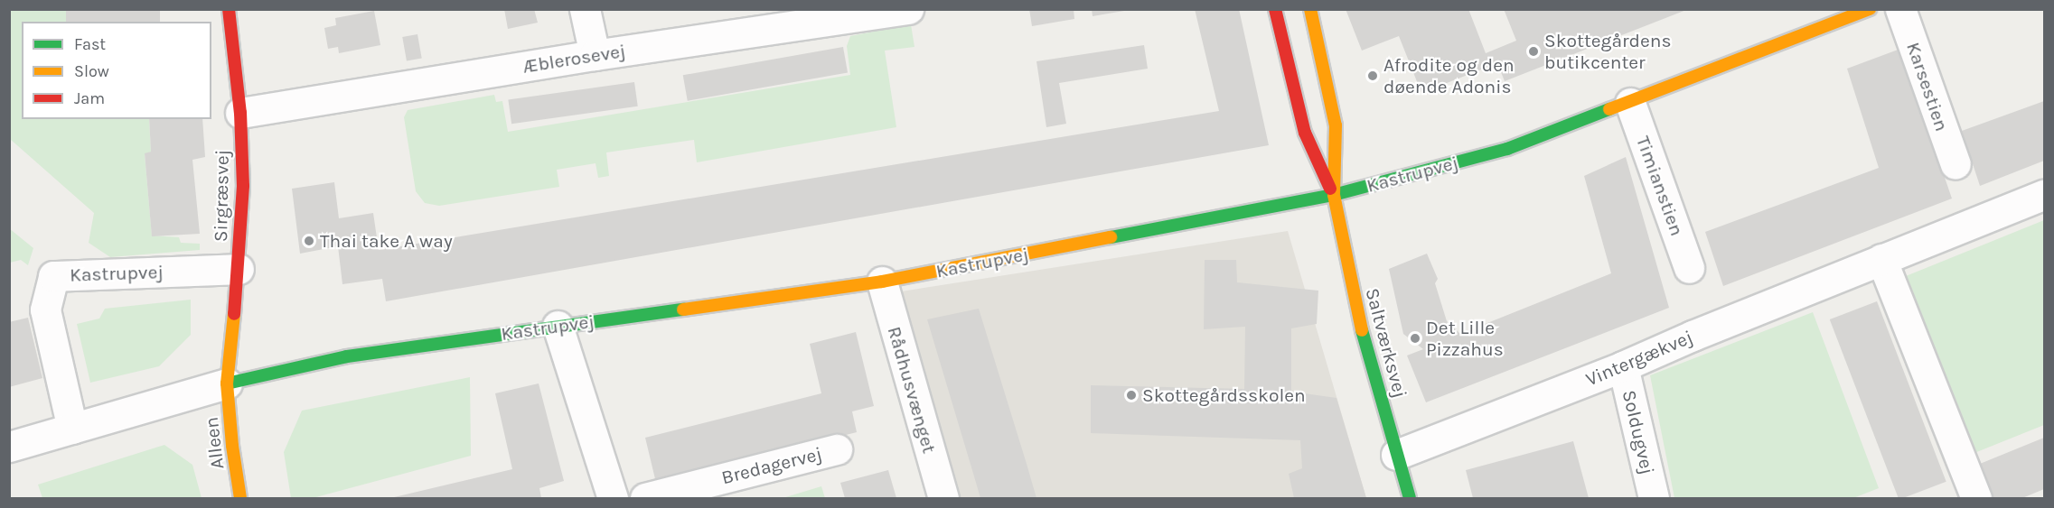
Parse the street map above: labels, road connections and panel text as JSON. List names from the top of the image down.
{
  "streets": {
    "street": [
      "Æblerosevej",
      "Karsestien",
      "Kastrupvej",
      "Timianstien",
      "Sirgræsvej",
      "Saltværksvej",
      "Vintergækvej",
      "Rådhusvænget",
      "Soldugvej",
      "Alleen",
      "Bredagervej"
    ]
  },
  "crossings": [
    ["Æblerosevej", "Sirgræsvej"],
    ["Kastrupvej", "Timianstien"],
    ["Kastrupvej", "Sirgræsvej"],
    ["Kastrupvej", "Saltværksvej"],
    ["Kastrupvej", "Rådhusvænget"],
    ["Kastrupvej", "Alleen"],
    ["Sirgræsvej", "Alleen"],
    ["Saltværksvej", "Vintergækvej"],
    ["Vintergækvej", "Soldugvej"]
  ],
  "places": [
    "Skottegårdens butikcenter",
    "Afrodite og den døende Adonis",
    "Thai take A way",
    "Det Lille Pizzahus",
    "Skottegårdsskolen"
  ],
  "legend": ["Fast", "Slow", "Jam"]
}
